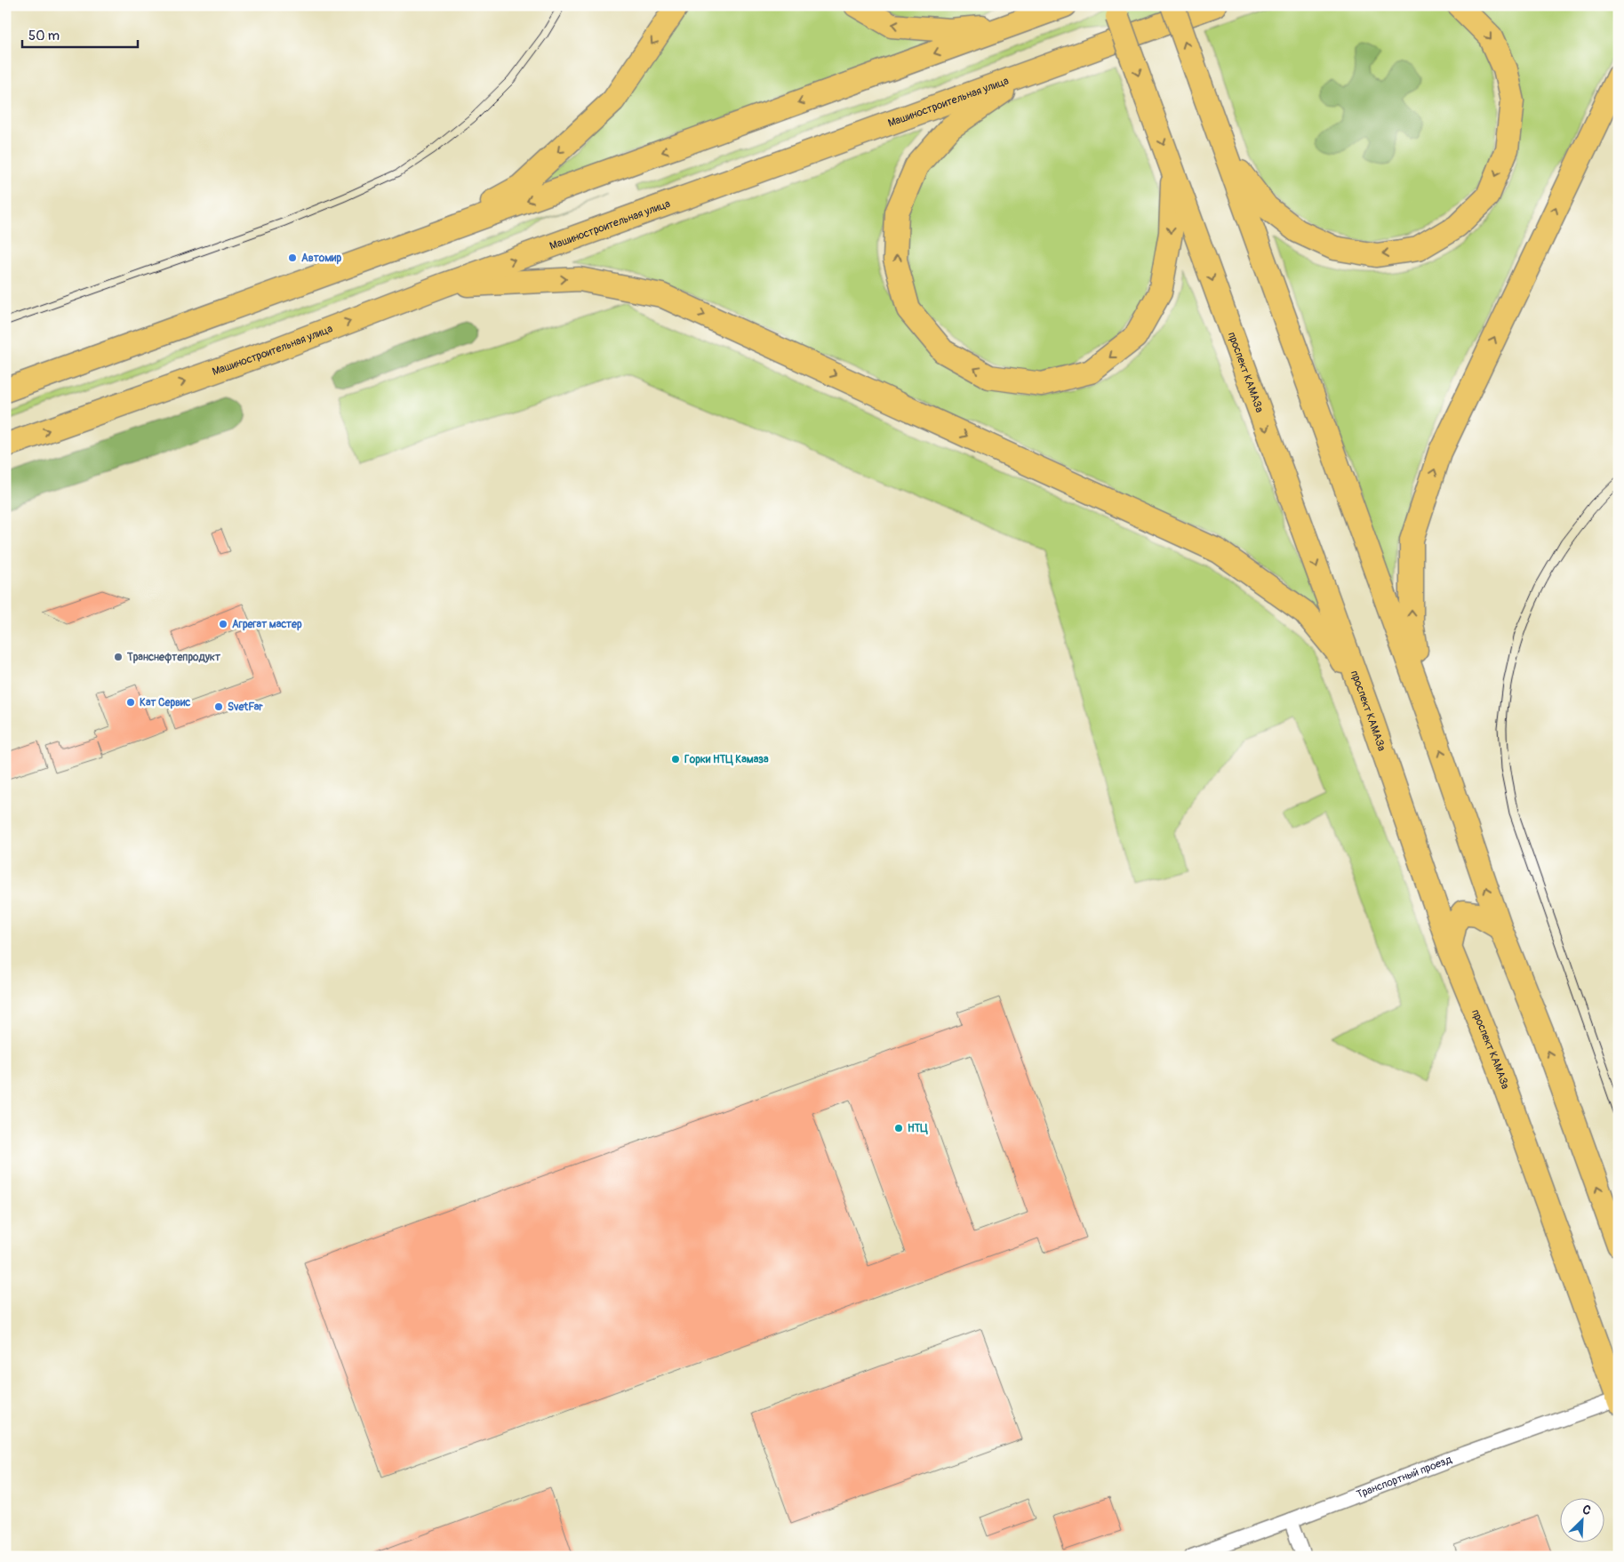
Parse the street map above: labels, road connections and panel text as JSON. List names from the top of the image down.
{
  "streets": {
    "main road": ["Машиностроительная улица", "проспект КАМАЗа"],
    "street": ["Транспортный проезд"]
  },
  "crossings": [
    ["проспект КАМАЗа", "Транспортный проезд"]
  ],
  "places": [
    "Автомир",
    "Агрегат мастер",
    "Транснефтепродукт",
    "Кат Сервис",
    "SvetFar",
    "Горки НТЦ Камаза",
    "НТЦ"
  ],
  "scale_bar": "50 m",
  "north": "top right"
}
